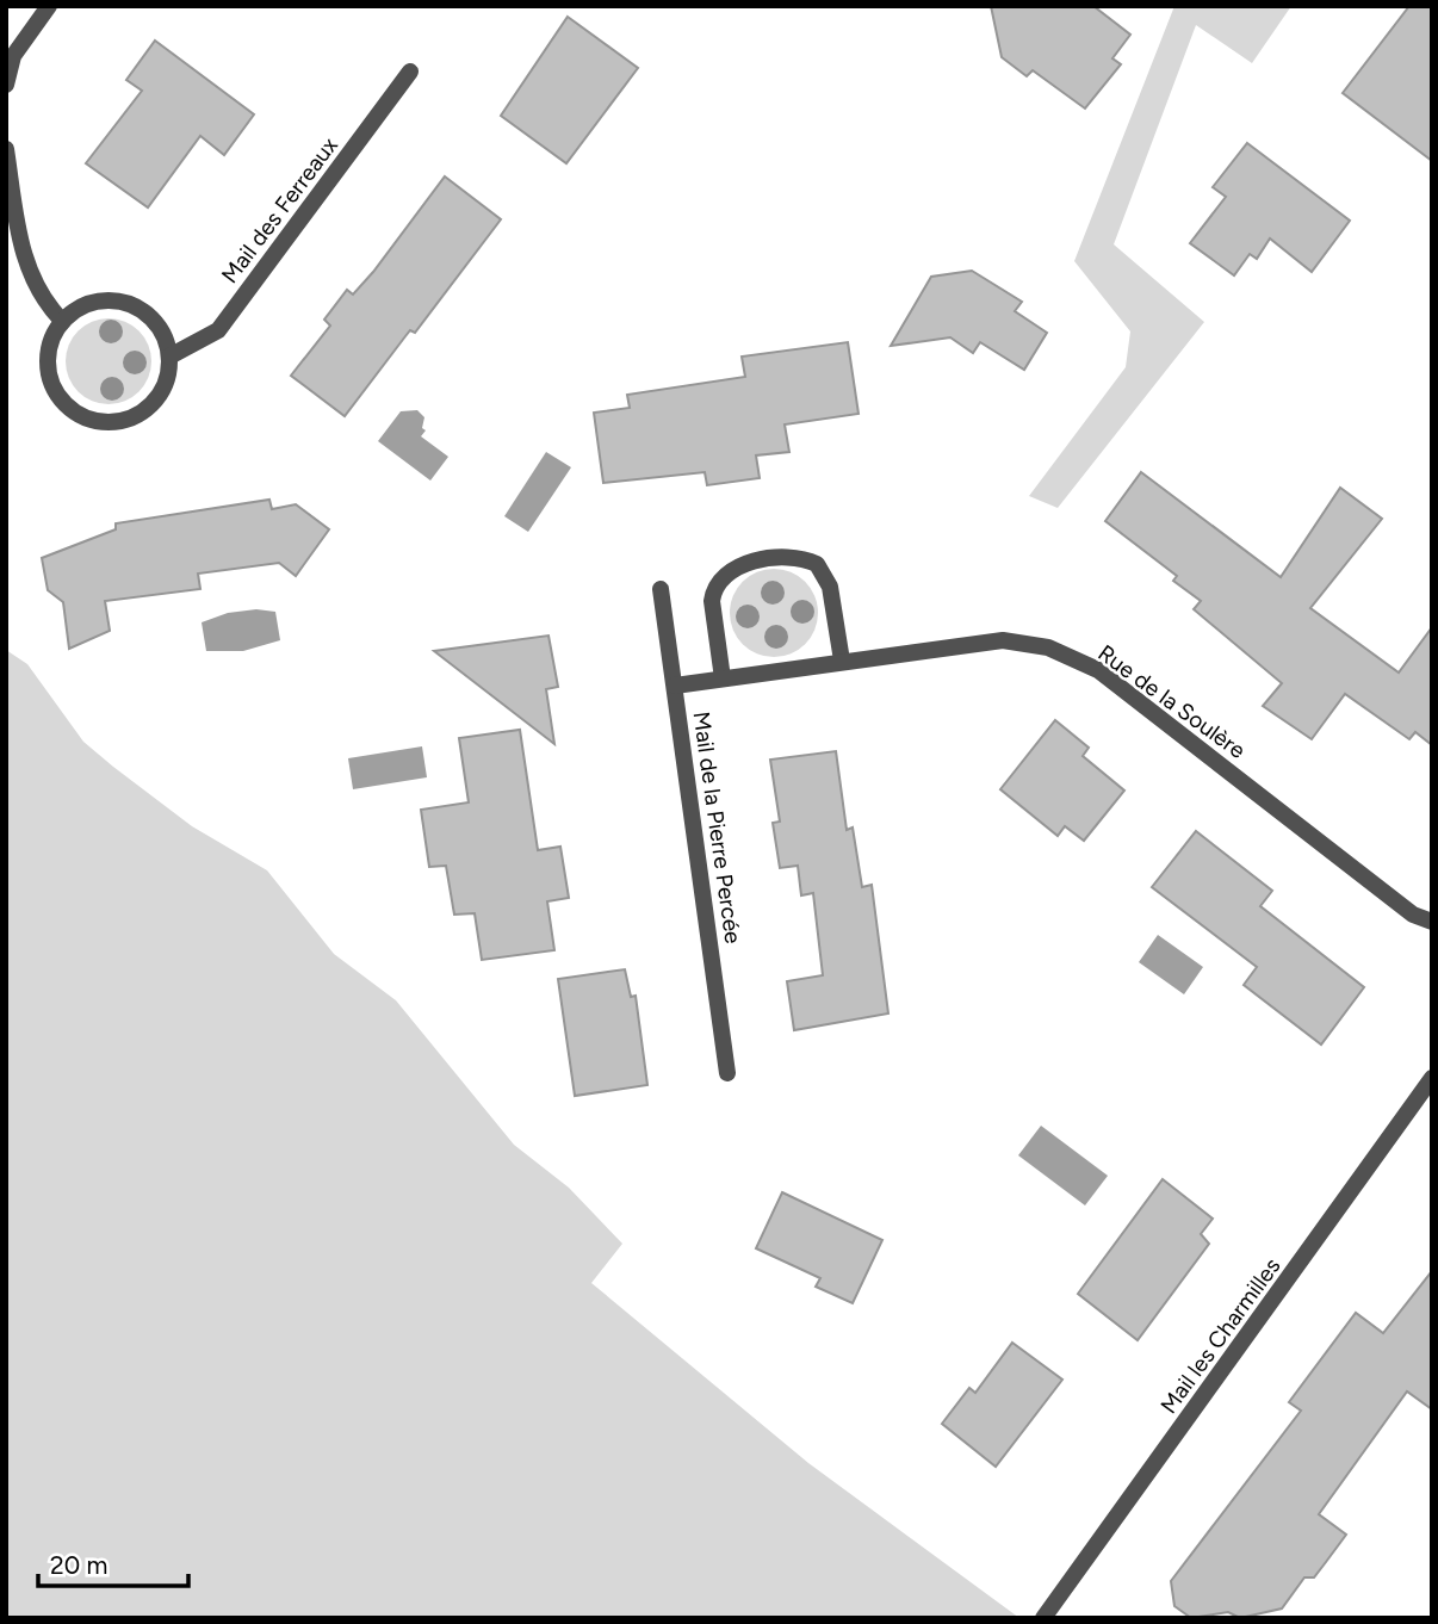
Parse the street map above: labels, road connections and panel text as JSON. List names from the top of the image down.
{
  "streets": {
    "street": [
      "Mail des Ferreaux",
      "Rue de la Soulère",
      "Mail de la Pierre Percée",
      "Mail les Charmilles"
    ]
  },
  "crossings": [
    ["Rue de la Soulère", "Mail de la Pierre Percée"]
  ],
  "scale_bar": "20 m"
}
